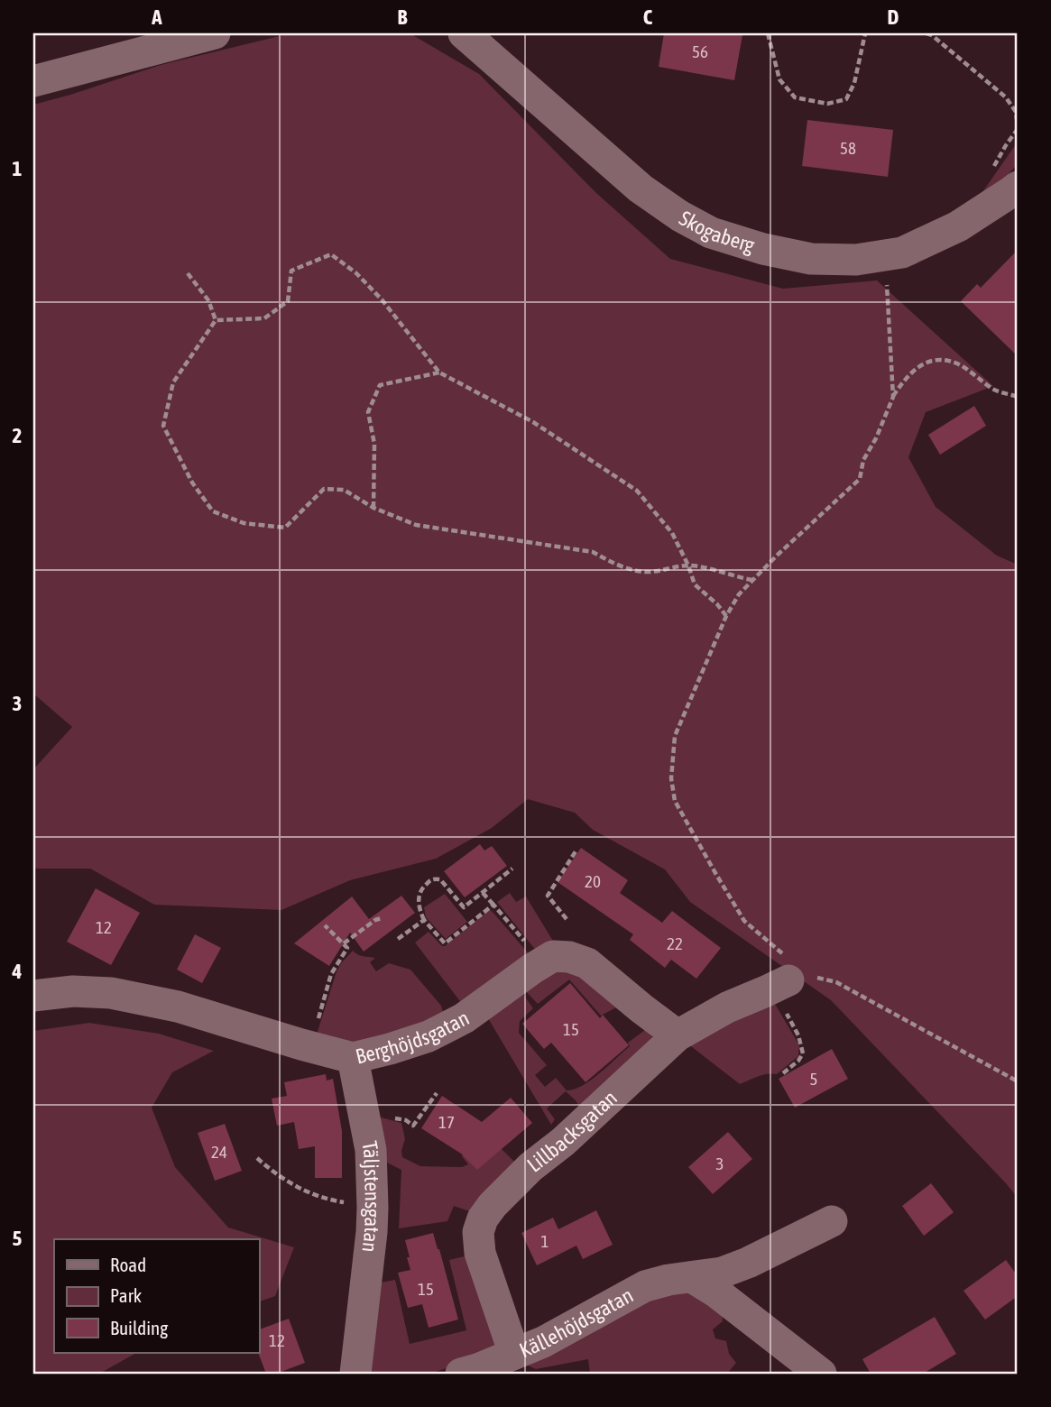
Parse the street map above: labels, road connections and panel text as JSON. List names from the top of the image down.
{
  "streets": {
    "street": [
      "Skogaberg",
      "Berghöjdsgatan",
      "Lillbacksgatan",
      "Täljstensgatan",
      "Källehöjdsgatan"
    ]
  },
  "crossings": [
    ["Berghöjdsgatan", "Lillbacksgatan"],
    ["Berghöjdsgatan", "Täljstensgatan"],
    ["Lillbacksgatan", "Källehöjdsgatan"]
  ],
  "house_numbers": [
    "56",
    "58",
    "20",
    "12",
    "22",
    "15",
    "5",
    "17",
    "24",
    "3",
    "1",
    "15",
    "12"
  ],
  "legend": ["Road", "Park", "Building"],
  "grid": {
    "columns": [
      "A",
      "B",
      "C",
      "D"
    ],
    "rows": [
      "1",
      "2",
      "3",
      "4",
      "5"
    ]
  }
}
